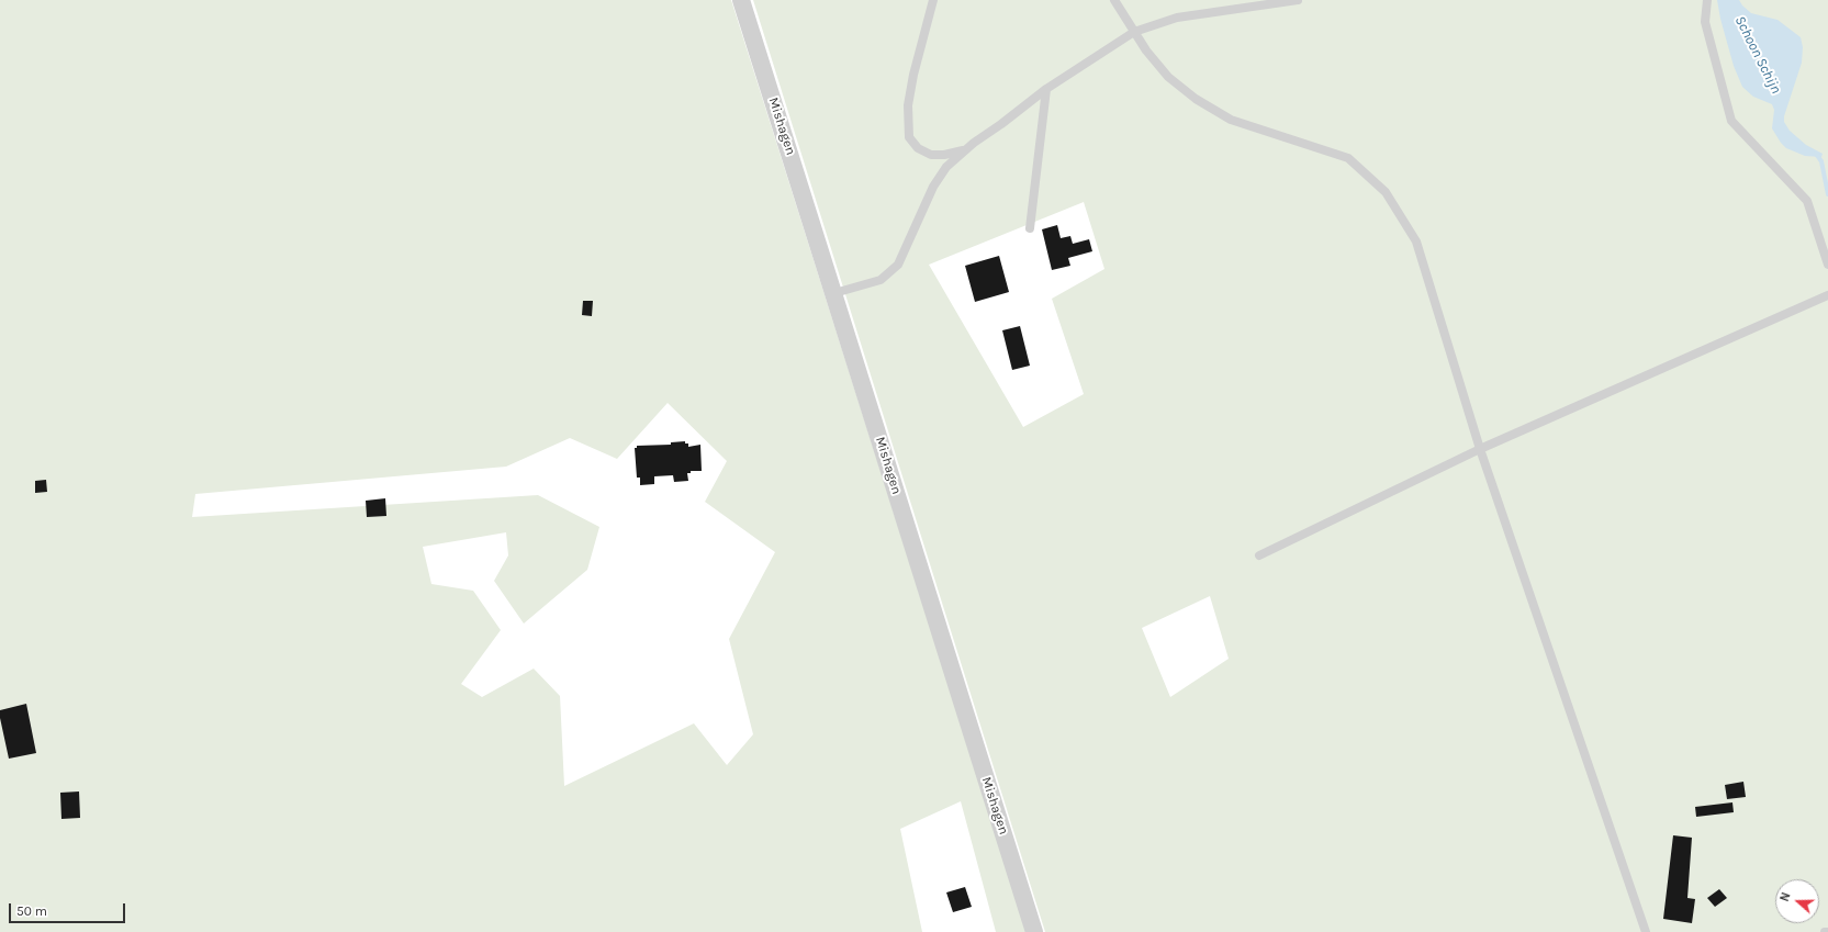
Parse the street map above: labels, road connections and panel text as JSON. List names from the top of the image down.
{
  "streets": {
    "street": ["Mishagen"]
  },
  "water": ["Schoon Schijn"],
  "scale_bar": "50 m",
  "north": "left"
}
